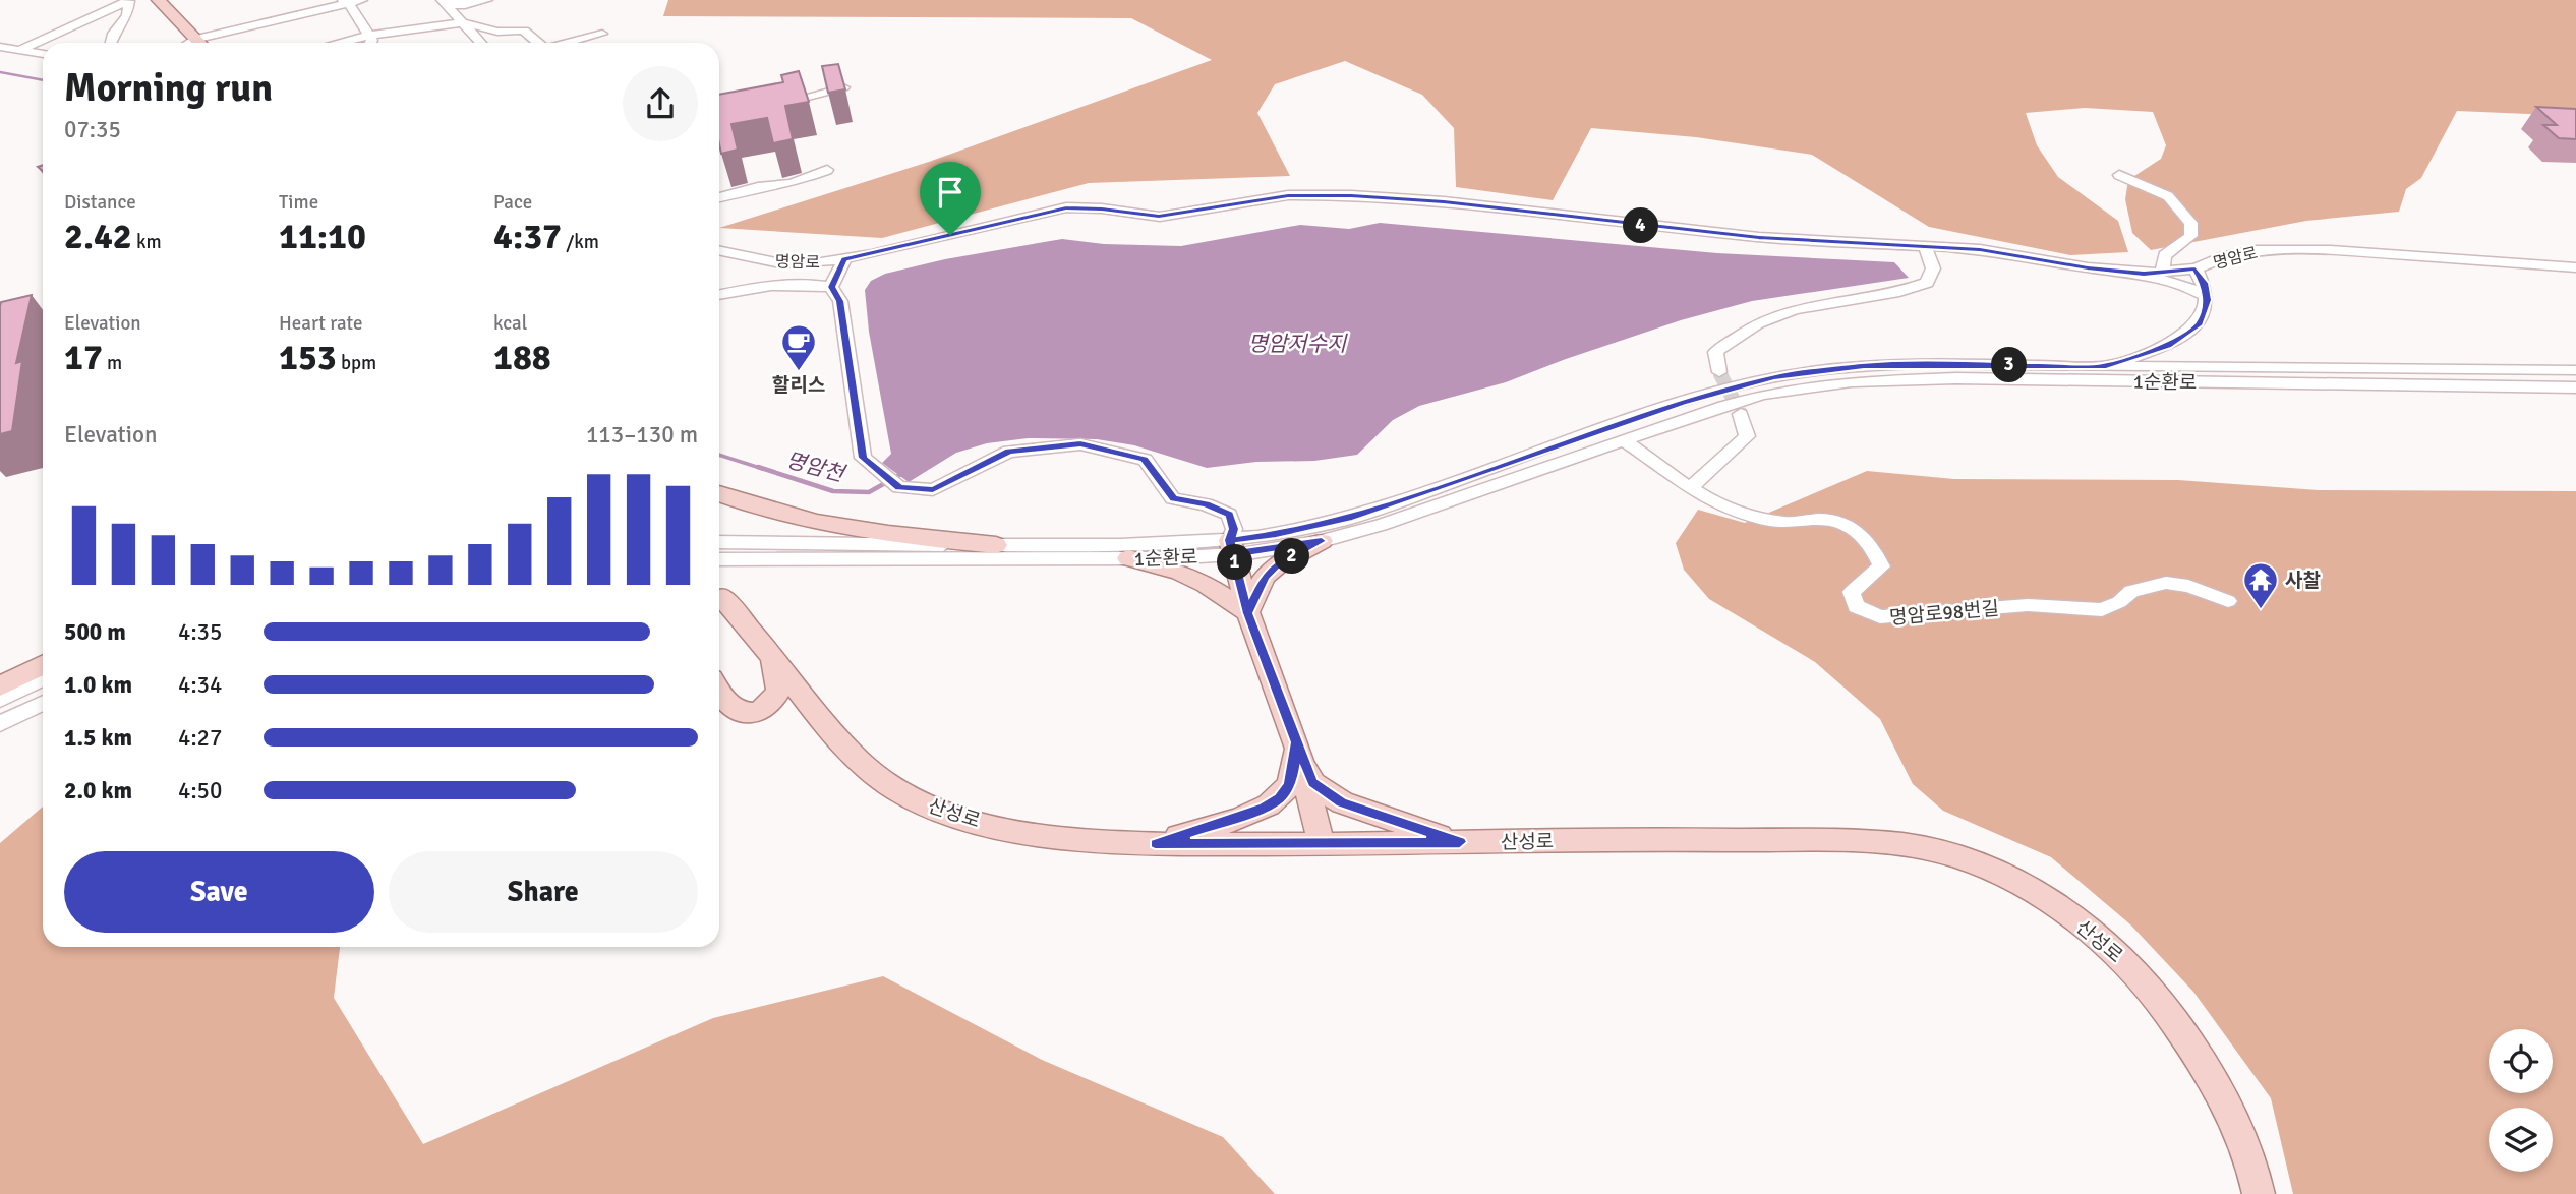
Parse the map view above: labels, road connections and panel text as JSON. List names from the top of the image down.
{
  "streets": {
    "main road": ["산성로"],
    "street": ["명암로", "1순환로", "명암로98번길"]
  },
  "water": ["명암저수지", "명암천"],
  "places": {
    "cafe": ["할리스"],
    "temple": ["사찰"]
  },
  "page": {
    "heading": ["Morning run", "07:35"],
    "stats": [
      ["Distance", "2.42 km"],
      ["Time", "11:10"],
      ["Pace", "4:37 /km"],
      ["Elevation", "17 m"],
      ["Heart rate", "153 bpm"],
      ["kcal", "188"]
    ],
    "pins": [
      "4",
      "3",
      "2",
      "1"
    ],
    "chart": ["Elevation", "113–130 m"],
    "list": [
      {
        "name": "500 m",
        "note": "4:35"
      },
      {
        "name": "1.0 km",
        "note": "4:34"
      },
      {
        "name": "1.5 km",
        "note": "4:27"
      },
      {
        "name": "2.0 km",
        "note": "4:50"
      }
    ],
    "buttons": ["Save", "Share"]
  }
}
